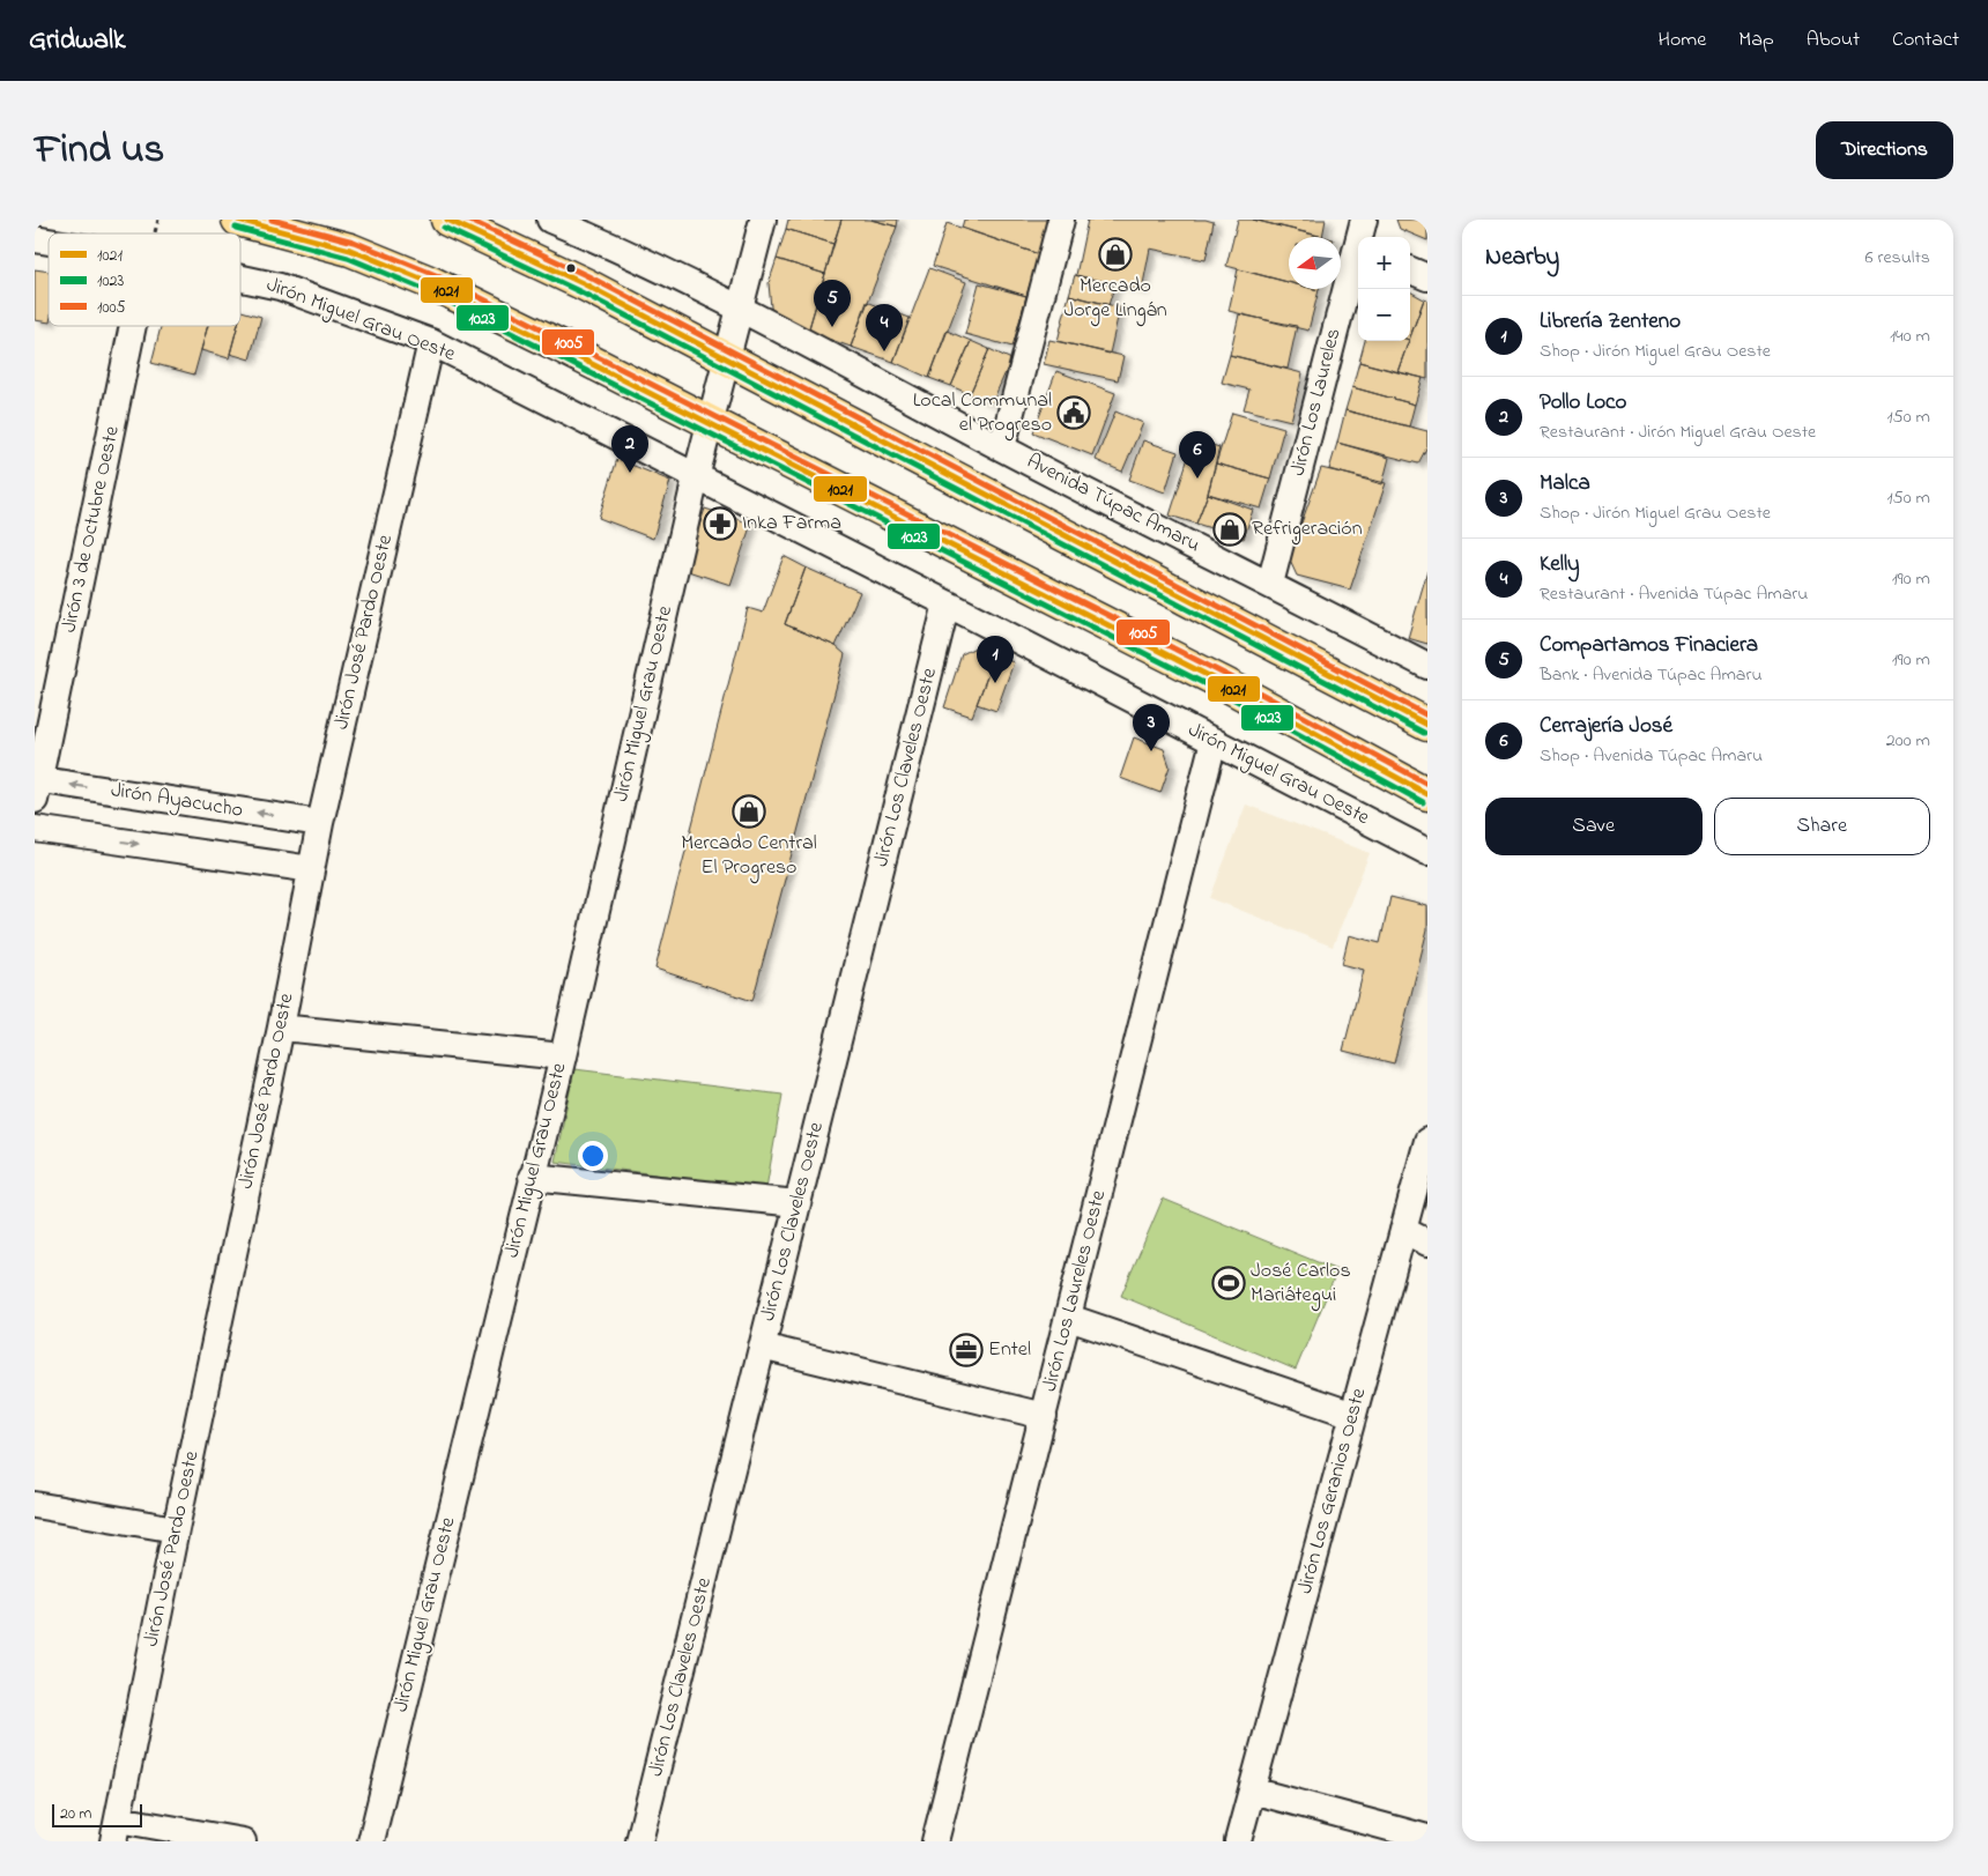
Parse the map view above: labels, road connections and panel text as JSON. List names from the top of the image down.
{
  "streets": {
    "street": [
      "Jirón Miguel Grau Oeste",
      "Jirón Los Laureles",
      "Avenida Túpac Amaru",
      "Jirón 3 de Octubre Oeste",
      "Jirón José Pardo Oeste",
      "Jirón Los Claveles Oeste",
      "Jirón Ayacucho",
      "Jirón Los Laureles Oeste",
      "Jirón Los Geranios Oeste"
    ]
  },
  "crossings": [
    ["Jirón Miguel Grau Oeste", "Avenida Túpac Amaru"],
    ["Jirón Miguel Grau Oeste", "Jirón José Pardo Oeste"],
    ["Jirón Miguel Grau Oeste", "Jirón Los Claveles Oeste"],
    ["Jirón Miguel Grau Oeste", "Jirón Los Laureles Oeste"],
    ["Jirón Los Laureles", "Avenida Túpac Amaru"],
    ["Jirón 3 de Octubre Oeste", "Jirón Ayacucho"],
    ["Jirón José Pardo Oeste", "Jirón Ayacucho"]
  ],
  "places": {
    "shop": ["Mercado Jorge Lingán", "Refrigeración", "Mercado Central El Progreso"],
    "public building": ["Local Communal el Progreso"],
    "pharmacy": ["Inka Farma"],
    "sports": ["José Carlos Mariátegui"],
    "office": ["Entel"]
  },
  "lines": ["transit line 1021", "transit line 1005", "transit line 1023"],
  "legend": ["1021", "1023", "1005"],
  "scale_bar": "20 m",
  "north": "left",
  "page": {
    "header": "Gridwalk",
    "nav": [
      "Home",
      "Map",
      "About",
      "Contact"
    ],
    "title": "Find us",
    "buttons": [
      "Directions",
      ["Save", "Share"]
    ],
    "heading": ["Nearby", "6 results"],
    "map_buttons": ["+", "−"],
    "pins": [
      "5",
      "4",
      "2",
      "6",
      "1",
      "3"
    ],
    "list": [
      {
        "mark": "1",
        "name": "Librería Zenteno",
        "note": "Shop · Jirón Miguel Grau Oeste",
        "value": "140 m"
      },
      {
        "mark": "2",
        "name": "Pollo Loco",
        "note": "Restaurant · Jirón Miguel Grau Oeste",
        "value": "150 m"
      },
      {
        "mark": "3",
        "name": "Malca",
        "note": "Shop · Jirón Miguel Grau Oeste",
        "value": "150 m"
      },
      {
        "mark": "4",
        "name": "Kelly",
        "note": "Restaurant · Avenida Túpac Amaru",
        "value": "190 m"
      },
      {
        "mark": "5",
        "name": "Compartamos Finaciera",
        "note": "Bank · Avenida Túpac Amaru",
        "value": "190 m"
      },
      {
        "mark": "6",
        "name": "Cerrajería José",
        "note": "Shop · Avenida Túpac Amaru",
        "value": "200 m"
      }
    ],
    "scale": "20 m"
  }
}
